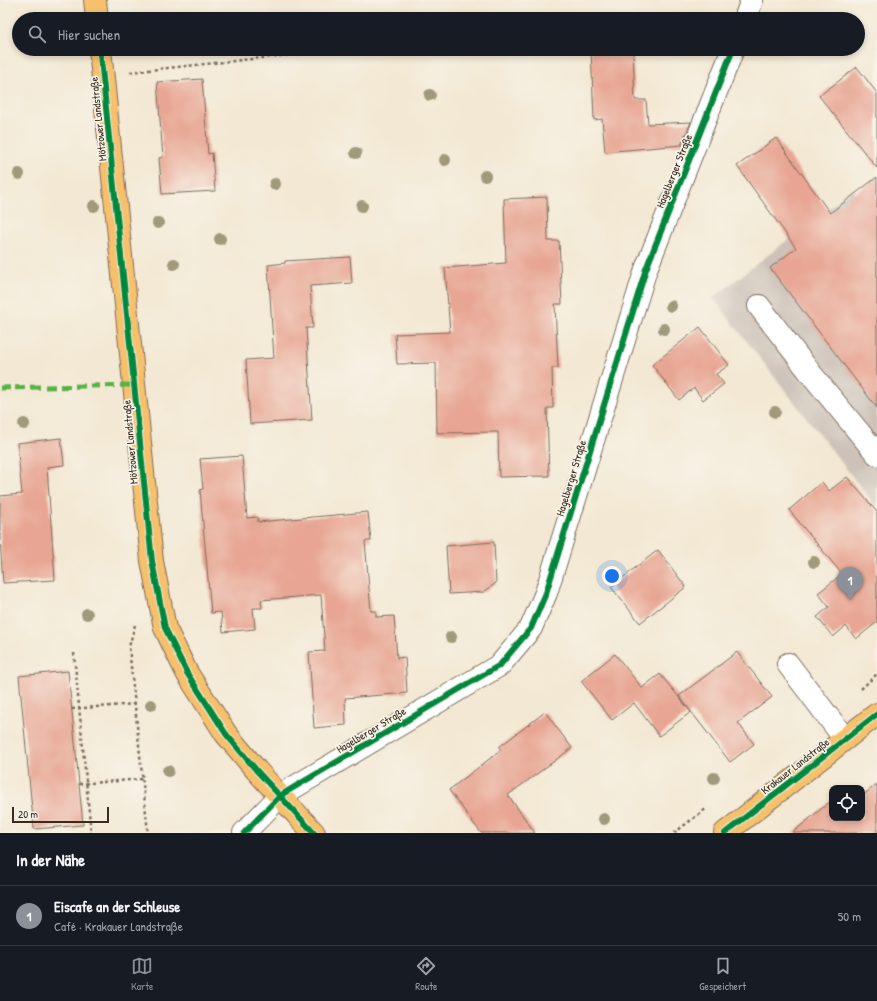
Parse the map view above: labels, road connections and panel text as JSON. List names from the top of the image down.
{
  "streets": {
    "main road": ["Mötzower Landstraße", "Krakauer Landstraße"],
    "street": ["Hagelberger Straße"]
  },
  "crossings": [
    ["Mötzower Landstraße", "Hagelberger Straße"]
  ],
  "scale_bar": "20 m",
  "page": {
    "search": "Hier suchen",
    "pins": "1",
    "scale": "20 m",
    "heading": "In der Nähe",
    "list": [
      {
        "mark": "1",
        "name": "Eiscafe an der Schleuse",
        "note": "Café · Krakauer Landstraße",
        "value": "50 m"
      }
    ],
    "nav": ["Karte", "Route", "Gespeichert"]
  }
}
